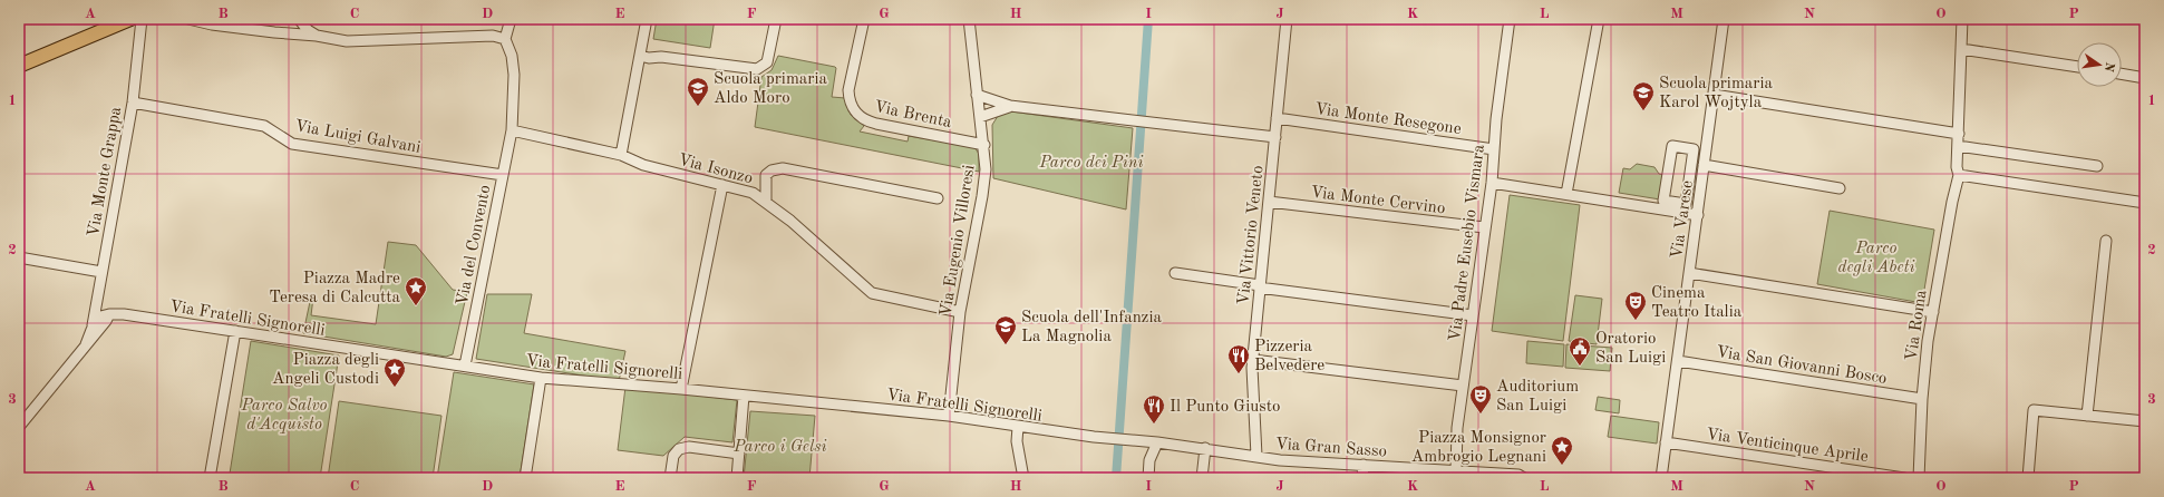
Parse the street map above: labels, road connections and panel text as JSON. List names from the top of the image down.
{
  "streets": {
    "street": [
      "Via Brenta",
      "Via Monte Resegone",
      "Via Luigi Galvani",
      "Via Isonzo",
      "Via Monte Grappa",
      "Via Monte Cervino",
      "Via Varese",
      "Via Vittorio Veneto",
      "Via Eugenio Villoresi",
      "Via Padre Eusebio Vismara",
      "Via del Convento",
      "Via Fratelli Signorelli",
      "Via Roma",
      "Via San Giovanni Bosco",
      "Via Venticinque Aprile",
      "Via Gran Sasso"
    ]
  },
  "crossings": [
    ["Via Brenta", "Via Eugenio Villoresi"],
    ["Via Monte Resegone", "Via Vittorio Veneto"],
    ["Via Monte Resegone", "Via Padre Eusebio Vismara"],
    ["Via Luigi Galvani", "Via Monte Grappa"],
    ["Via Luigi Galvani", "Via del Convento"],
    ["Via Isonzo", "Via Eugenio Villoresi"],
    ["Via Isonzo", "Via del Convento"],
    ["Via Monte Cervino", "Via Vittorio Veneto"],
    ["Via Monte Cervino", "Via Padre Eusebio Vismara"],
    ["Via Varese", "Via San Giovanni Bosco"],
    ["Via Varese", "Via Venticinque Aprile"],
    ["Via Vittorio Veneto", "Via Gran Sasso"],
    ["Via Eugenio Villoresi", "Via Fratelli Signorelli"],
    ["Via Padre Eusebio Vismara", "Via Gran Sasso"],
    ["Via del Convento", "Via Fratelli Signorelli"],
    ["Via Fratelli Signorelli", "Via Gran Sasso"],
    ["Via Roma", "Via San Giovanni Bosco"]
  ],
  "parks": [
    "Parco dei Pini",
    "Parco degli Abeti",
    "Parco Salvo d'Acquisto",
    "Parco i Gelsi"
  ],
  "places": {
    "school or university": ["Scuola primaria Aldo Moro", "Scuola primaria Karol Wojtyla", "Scuola dell'Infanzia La Magnolia"],
    "place": ["Piazza Madre Teresa di Calcutta", "Piazza degli Angeli Custodi", "Piazza Monsignor Ambrogio Legnani"],
    "theatre": ["Cinema Teatro Italia", "Auditorium San Luigi"],
    "public building": ["Oratorio San Luigi"],
    "restaurant": ["Pizzeria Belvedere", "Il Punto Giusto"]
  },
  "north": "right",
  "grid": {
    "columns": [
      "A",
      "B",
      "C",
      "D",
      "E",
      "F",
      "G",
      "H",
      "I",
      "J",
      "K",
      "L",
      "M",
      "N",
      "O",
      "P"
    ],
    "rows": ["1", "2", "3"]
  }
}
